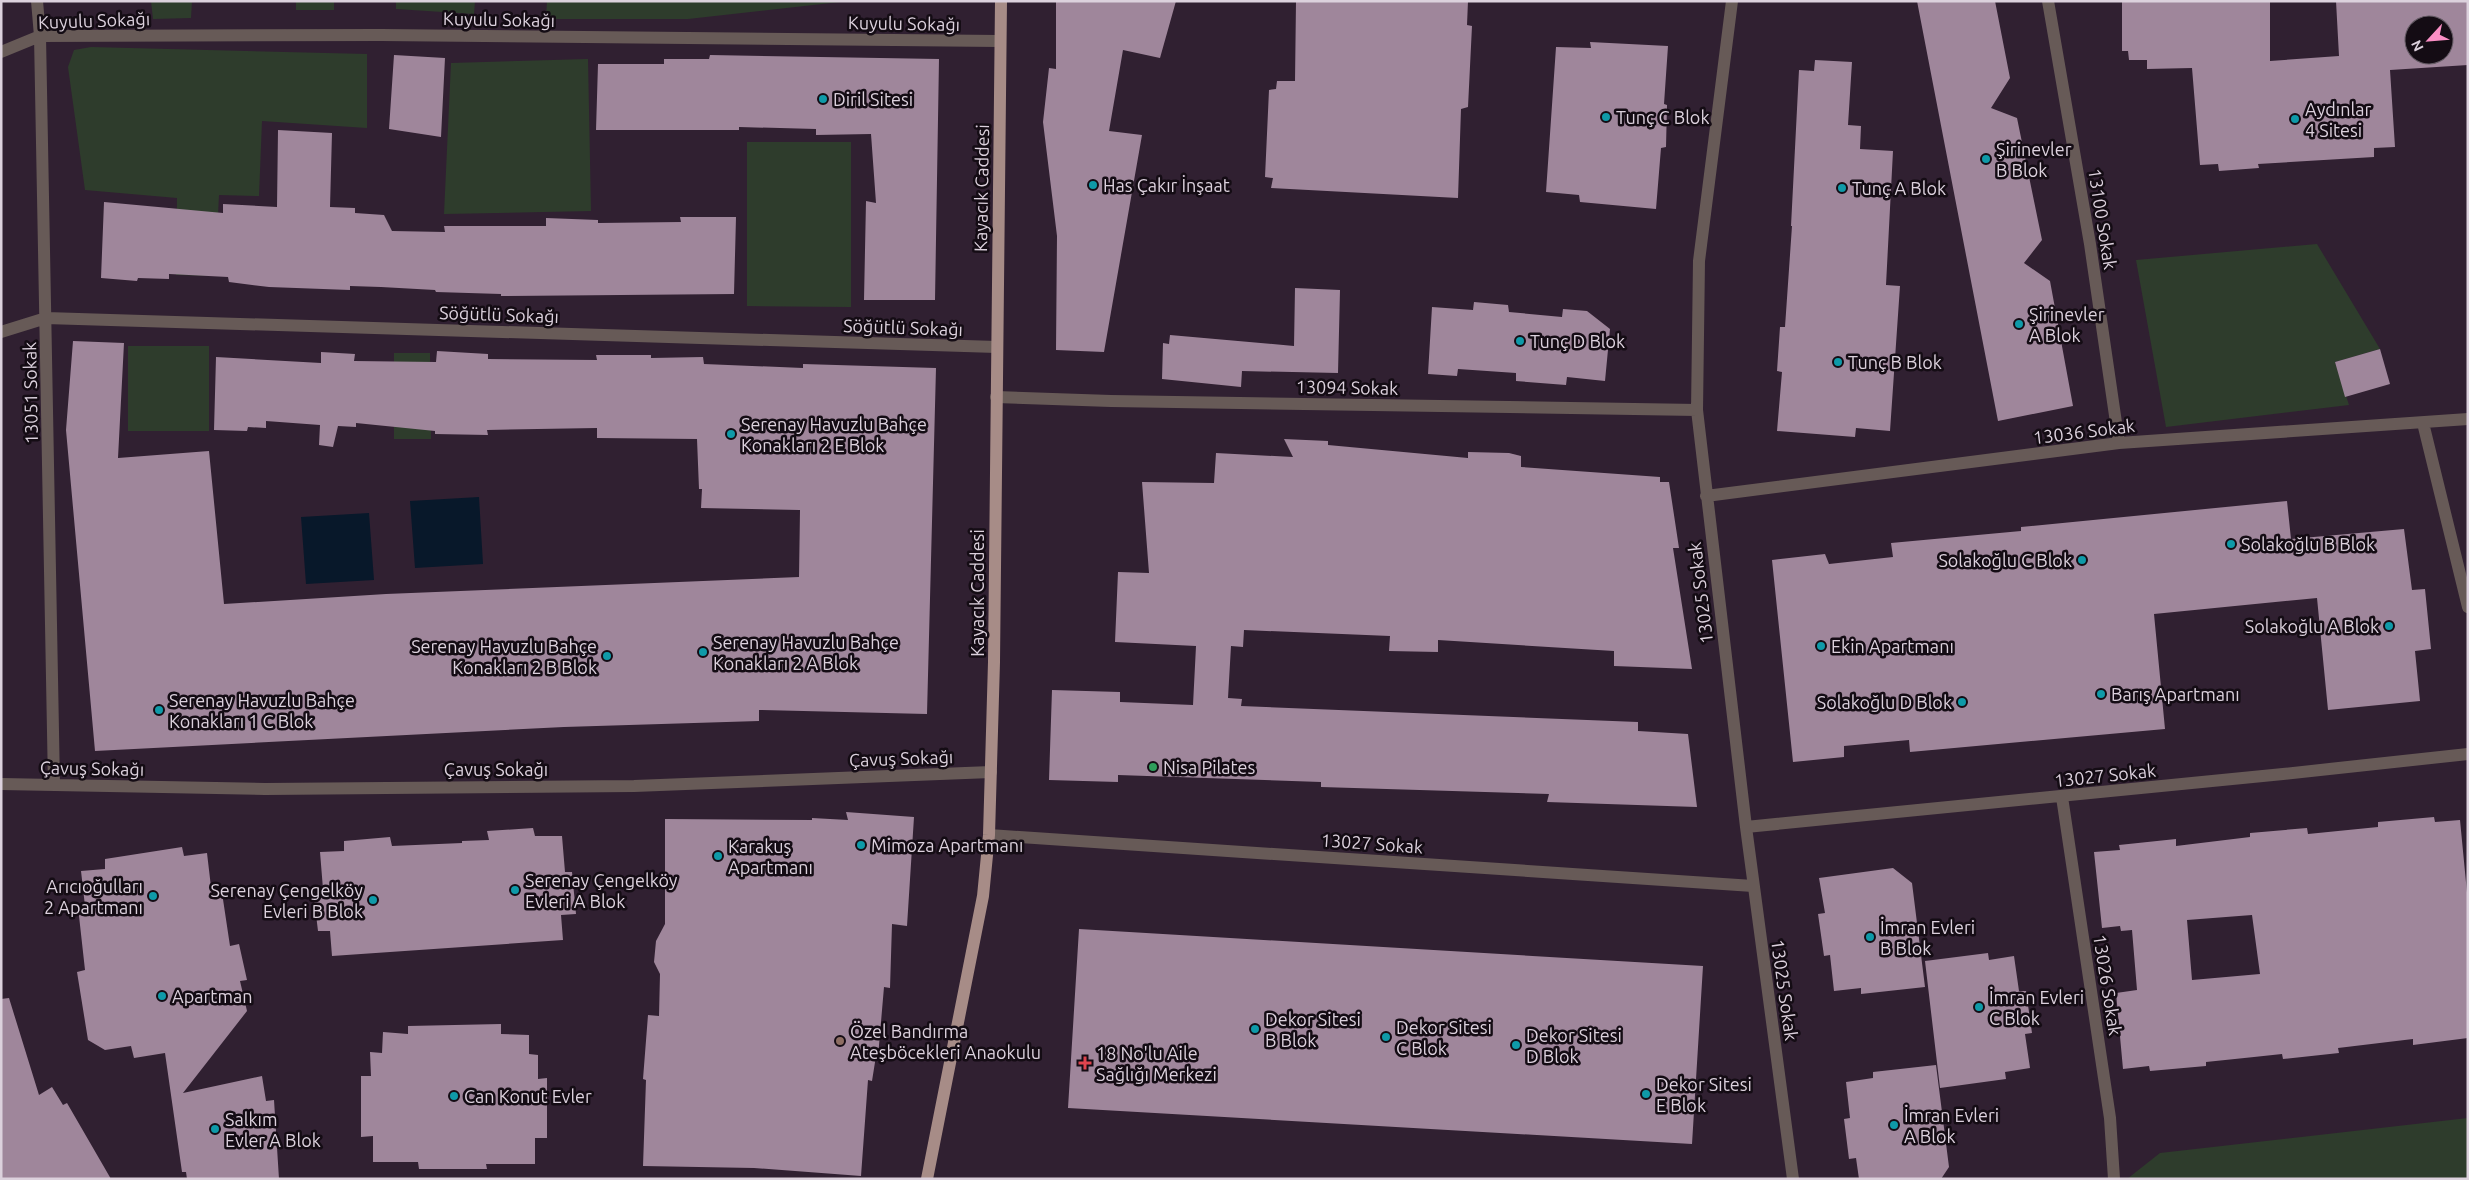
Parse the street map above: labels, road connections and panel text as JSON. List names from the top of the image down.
{
  "streets": {
    "main road": ["Kayacık Caddesi"],
    "street": [
      "Kuyulu Sokağı",
      "13100 Sokak",
      "Söğütlü Sokağı",
      "13094 Sokak",
      "13051 Sokak",
      "13036 Sokak",
      "13025 Sokak",
      "Çavuş Sokağı",
      "13027 Sokak",
      "13026 Sokak"
    ]
  },
  "crossings": [
    ["Kuyulu Sokağı", "Kayacık Caddesi"],
    ["Kuyulu Sokağı", "13051 Sokak"],
    ["Kayacık Caddesi", "Söğütlü Sokağı"],
    ["Kayacık Caddesi", "13094 Sokak"],
    ["Kayacık Caddesi", "Çavuş Sokağı"],
    ["Kayacık Caddesi", "13027 Sokak"],
    ["13100 Sokak", "13036 Sokak"],
    ["Söğütlü Sokağı", "13051 Sokak"],
    ["13094 Sokak", "13025 Sokak"],
    ["13051 Sokak", "Çavuş Sokağı"],
    ["13036 Sokak", "13025 Sokak"],
    ["13025 Sokak", "13027 Sokak"],
    ["13027 Sokak", "13026 Sokak"]
  ],
  "places": {
    "other": [
      "Diril Sitesi",
      "Tunç C Blok",
      "Aydınlar 4 Sitesi",
      "Şirinevler B Blok",
      "Has Çakır İnşaat",
      "Tunç A Blok",
      "Şirinevler A Blok",
      "Tunç D Blok",
      "Tunç B Blok",
      "Serenay Havuzlu Bahçe Konakları 2 E Blok",
      "Solakoğlu B Blok",
      "Solakoğlu C Blok",
      "Solakoğlu A Blok",
      "Ekin Apartmanı",
      "Serenay Havuzlu Bahçe Konakları 2 A Blok",
      "Serenay Havuzlu Bahçe Konakları 2 B Blok",
      "Barış Apartmanı",
      "Solakoğlu D Blok",
      "Serenay Havuzlu Bahçe Konakları 1 C Blok",
      "Nisa Pilates",
      "Mimoza Apartmanı",
      "Karakuş Apartmanı",
      "Serenay Çengelköy Evleri A Blok",
      "Arıcıoğulları 2 Apartmanı",
      "Serenay Çengelköy Evleri B Blok",
      "İmran Evleri B Blok",
      "Apartman",
      "İmran Evleri C Blok",
      "Dekor Sitesi B Blok",
      "Dekor Sitesi C Blok",
      "Özel Bandırma Ateşböcekleri Anaokulu",
      "Dekor Sitesi D Blok",
      "Dekor Sitesi E Blok",
      "Can Konut Evler",
      "İmran Evleri A Blok",
      "Salkım Evler A Blok"
    ],
    "health": ["18 No'lu Aile Sağlığı Merkezi"]
  },
  "north": "bottom left"
}
